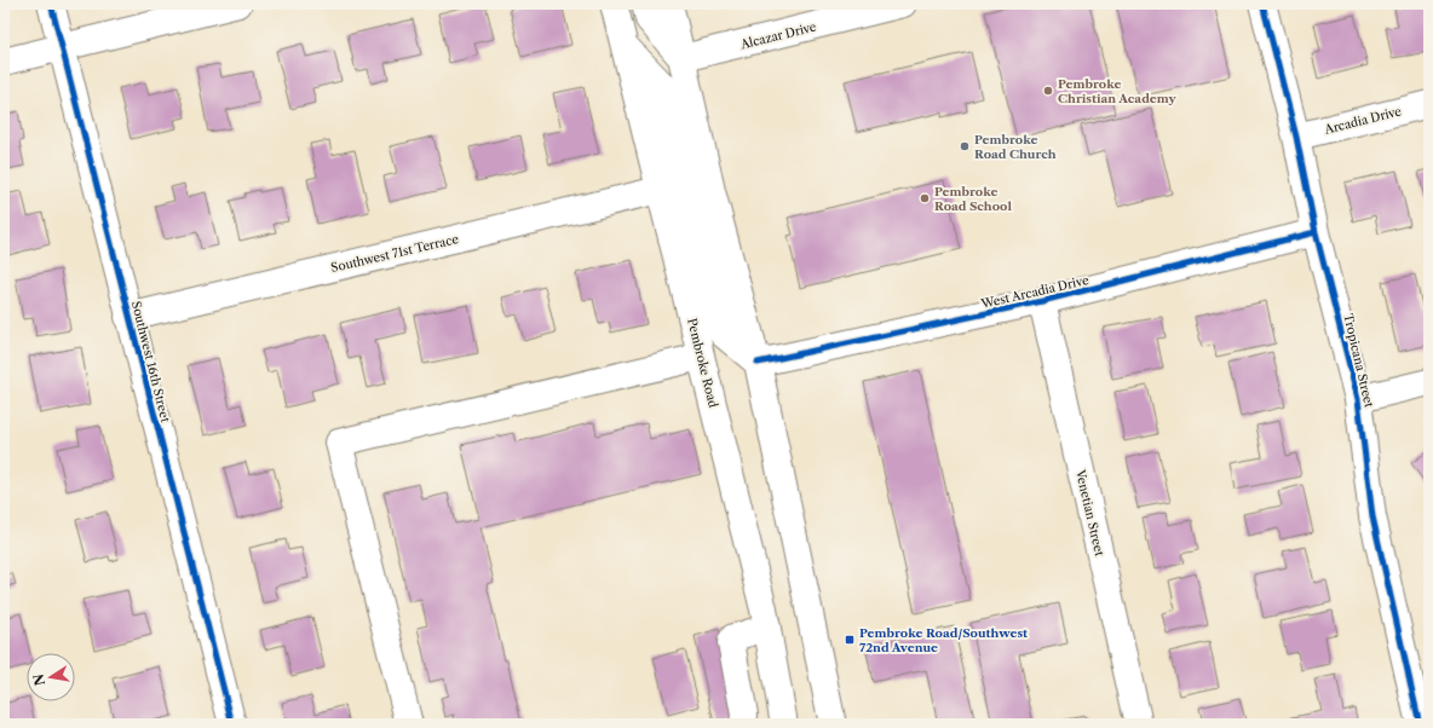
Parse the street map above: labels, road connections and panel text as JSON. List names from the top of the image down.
{
  "streets": {
    "street": [
      "Alcazar Drive",
      "Arcadia Drive",
      "Southwest 71st Terrace",
      "West Arcadia Drive",
      "Tropicana Street",
      "Southwest 16th Street",
      "Pembroke Road",
      "Venetian Street"
    ]
  },
  "crossings": [
    ["Arcadia Drive", "Tropicana Street"],
    ["Southwest 71st Terrace", "Southwest 16th Street"],
    ["Southwest 71st Terrace", "Pembroke Road"],
    ["West Arcadia Drive", "Tropicana Street"],
    ["West Arcadia Drive", "Venetian Street"]
  ],
  "places": {
    "other": ["Pembroke Christian Academy", "Pembroke Road Church", "Pembroke Road School"],
    "transit": ["Pembroke Road/Southwest 72nd Avenue"]
  },
  "north": "left"
}
